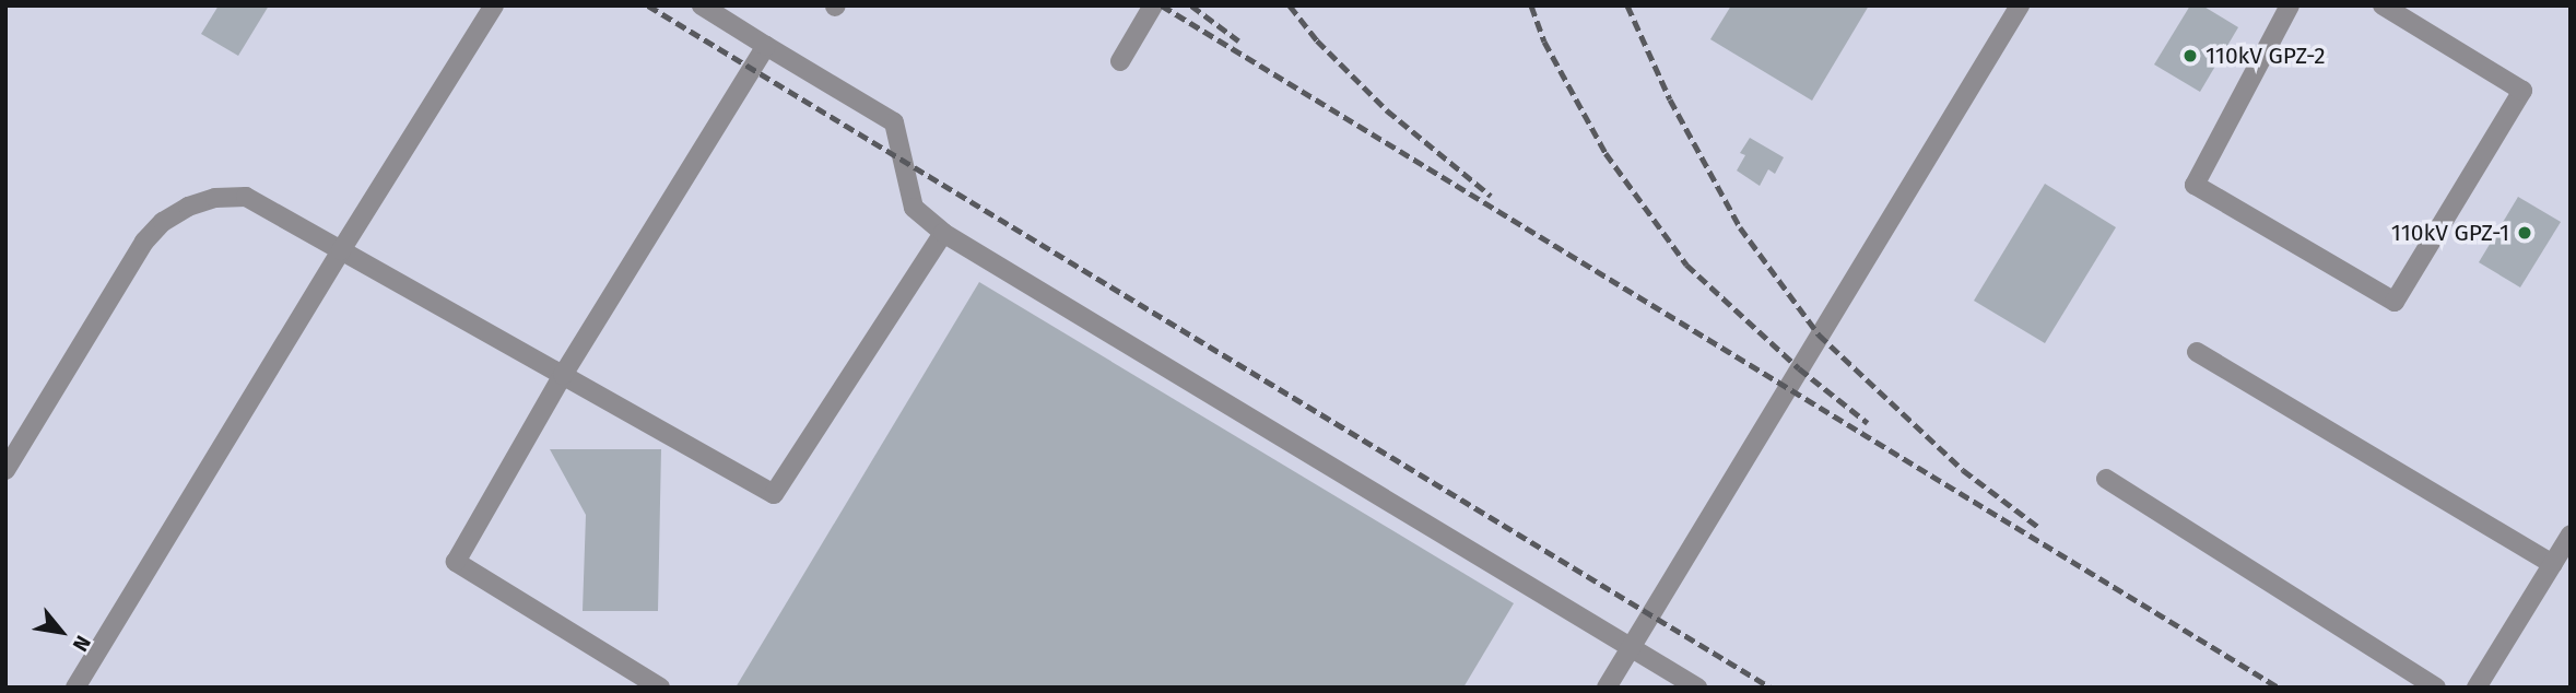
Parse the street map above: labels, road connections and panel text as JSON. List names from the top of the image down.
{
  "places": ["110kV GPZ-2", "110kV GPZ-1"],
  "north": "bottom right"
}
